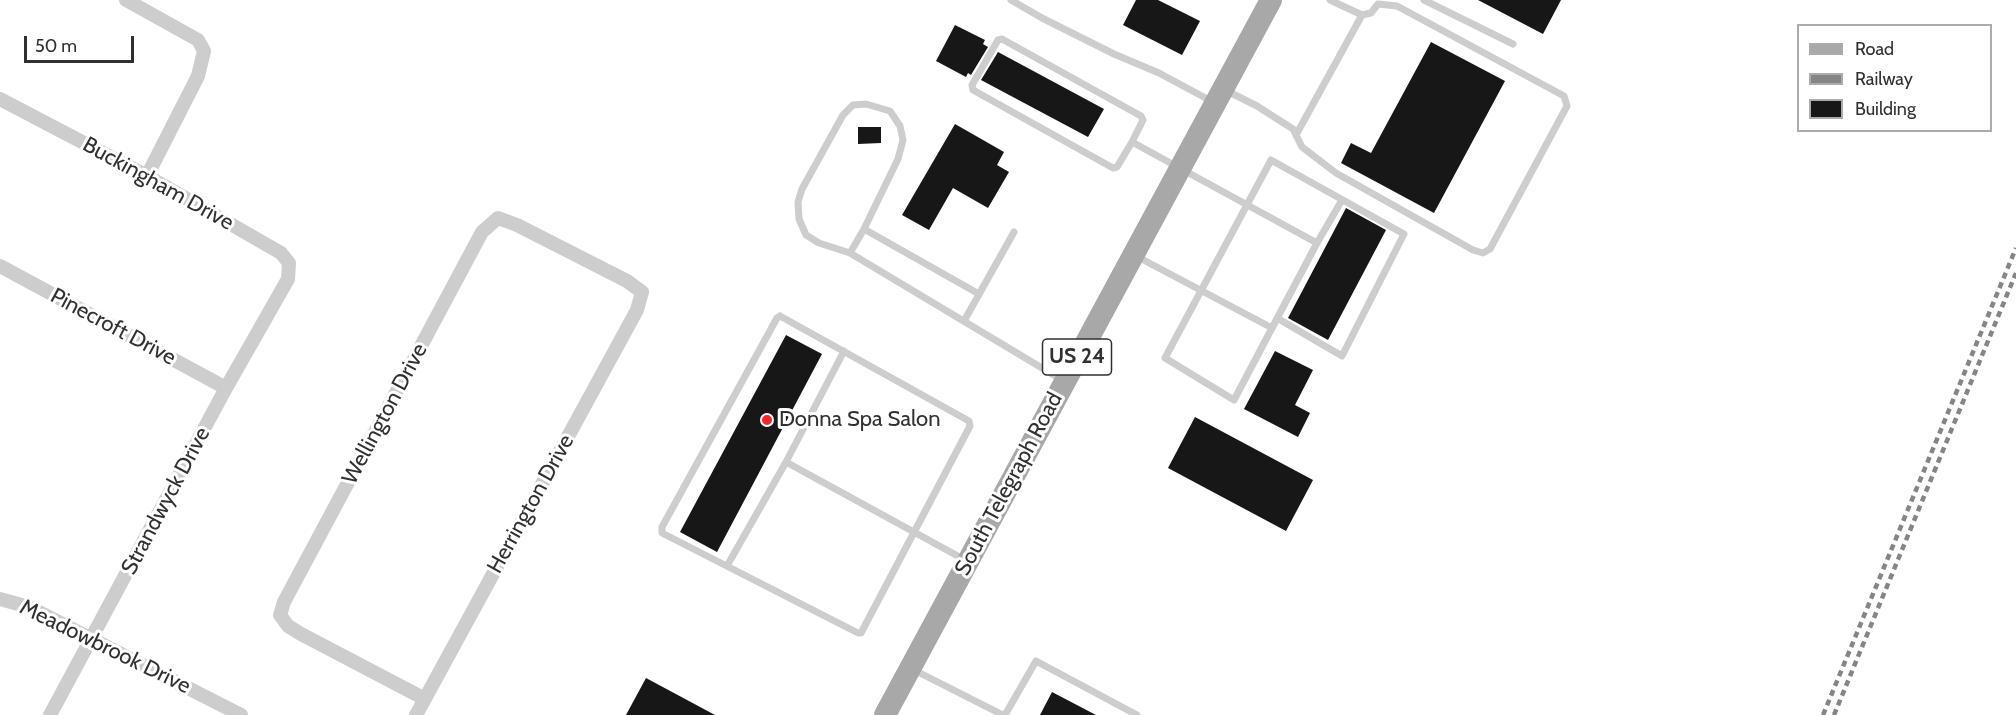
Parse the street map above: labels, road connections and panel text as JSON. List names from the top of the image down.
{
  "streets": {
    "main road": ["US 24", "South Telegraph Road"],
    "street": [
      "Buckingham Drive",
      "Pinecroft Drive",
      "Wellington Drive",
      "Strandwyck Drive",
      "Herrington Drive",
      "Meadowbrook Drive"
    ]
  },
  "crossings": [
    ["Buckingham Drive", "Strandwyck Drive"],
    ["Pinecroft Drive", "Strandwyck Drive"],
    ["Wellington Drive", "Herrington Drive"],
    ["Strandwyck Drive", "Meadowbrook Drive"]
  ],
  "places": ["Donna Spa Salon"],
  "legend": ["Road", "Railway", "Building"],
  "scale_bar": "50 m"
}
